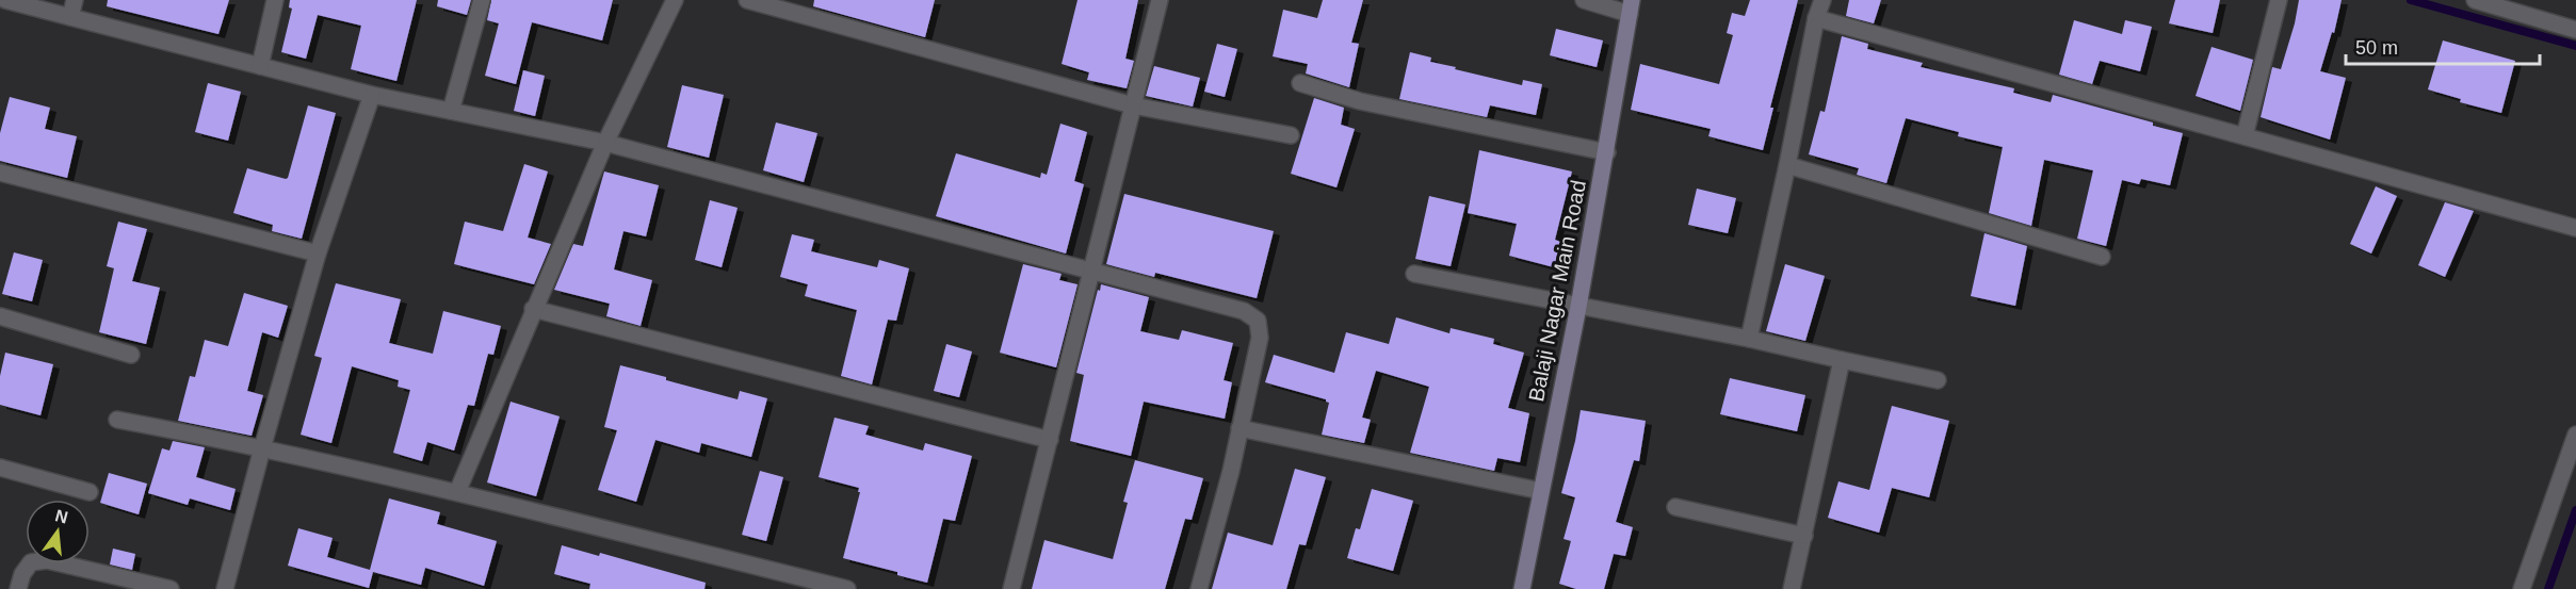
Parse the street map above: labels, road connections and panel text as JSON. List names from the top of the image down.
{
  "streets": {
    "main road": ["Balaji Nagar Main Road"]
  },
  "scale_bar": "50 m",
  "north": "top"
}
